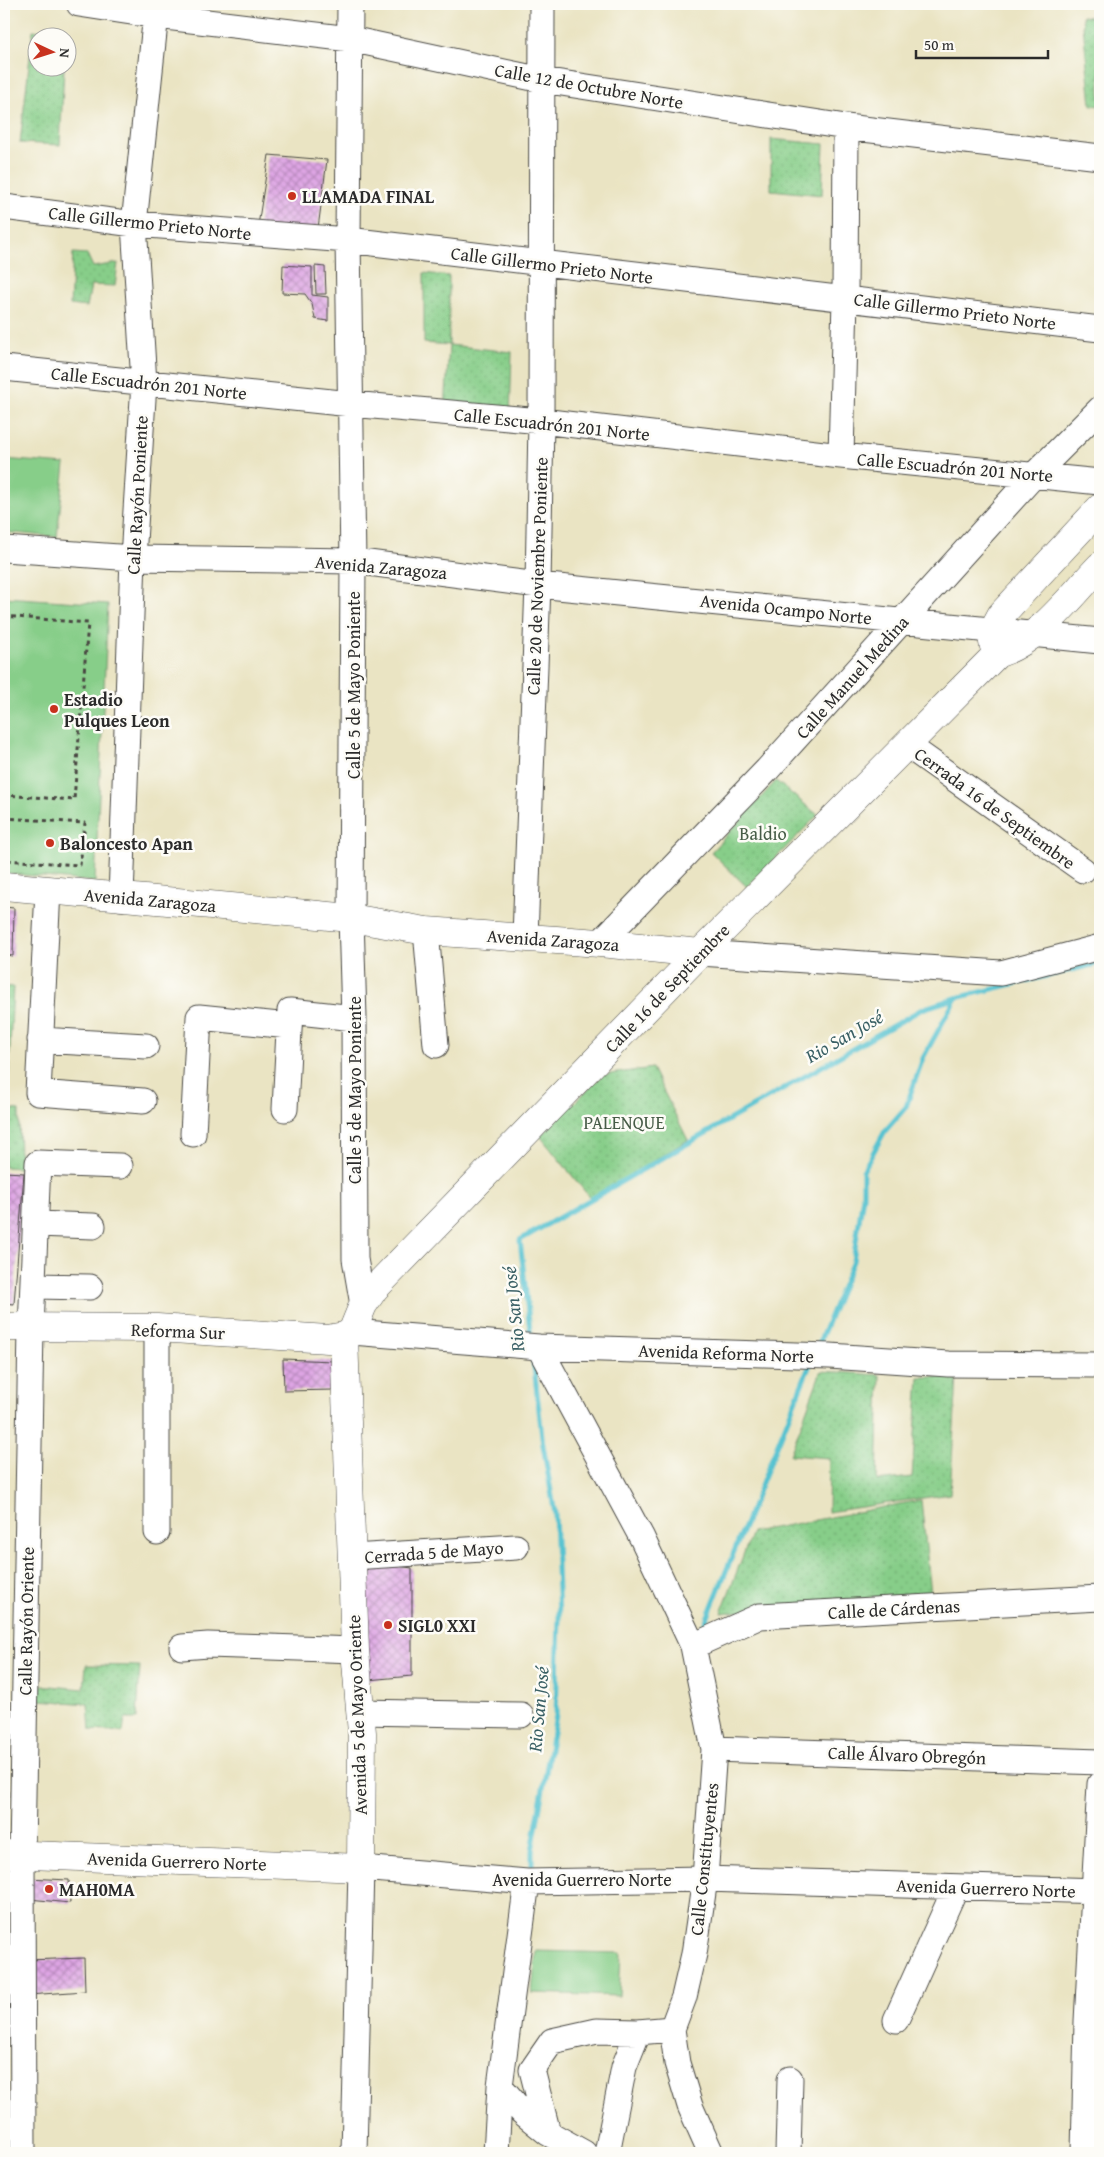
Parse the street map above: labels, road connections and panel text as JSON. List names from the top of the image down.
{
  "streets": {
    "main road": [
      "Avenida Zaragoza",
      "Calle 16 de Septiembre",
      "Reforma Sur",
      "Avenida 5 de Mayo Oriente",
      "Avenida Guerrero Norte"
    ],
    "street": [
      "Calle 12 de Octubre Norte",
      "Calle Gillermo Prieto Norte",
      "Calle Escuadrón 201 Norte",
      "Calle Rayón Poniente",
      "Calle 20 de Noviembre Poniente",
      "Avenida Ocampo Norte",
      "Calle Manuel Medina",
      "Calle 5 de Mayo Poniente",
      "Cerrada 16 de Septiembre",
      "Avenida Reforma Norte",
      "Cerrada 5 de Mayo",
      "Calle de Cárdenas",
      "Calle Rayón Oriente",
      "Calle Álvaro Obregón",
      "Calle Constituyentes"
    ]
  },
  "crossings": [
    ["Calle 12 de Octubre Norte", "Calle Rayón Poniente"],
    ["Calle 12 de Octubre Norte", "Calle 20 de Noviembre Poniente"],
    ["Calle 12 de Octubre Norte", "Calle 5 de Mayo Poniente"],
    ["Calle Gillermo Prieto Norte", "Calle Rayón Poniente"],
    ["Calle Gillermo Prieto Norte", "Calle 20 de Noviembre Poniente"],
    ["Calle Gillermo Prieto Norte", "Calle 5 de Mayo Poniente"],
    ["Calle Escuadrón 201 Norte", "Calle Rayón Poniente"],
    ["Calle Escuadrón 201 Norte", "Calle 20 de Noviembre Poniente"],
    ["Calle Escuadrón 201 Norte", "Calle Manuel Medina"],
    ["Calle Escuadrón 201 Norte", "Calle 5 de Mayo Poniente"],
    ["Calle Rayón Poniente", "Avenida Zaragoza"],
    ["Avenida Zaragoza", "Calle 20 de Noviembre Poniente"],
    ["Avenida Zaragoza", "Avenida Ocampo Norte"],
    ["Avenida Zaragoza", "Calle Manuel Medina"],
    ["Avenida Zaragoza", "Calle 5 de Mayo Poniente"],
    ["Avenida Zaragoza", "Calle 16 de Septiembre"],
    ["Calle 20 de Noviembre Poniente", "Avenida Ocampo Norte"],
    ["Avenida Ocampo Norte", "Calle Manuel Medina"],
    ["Avenida Ocampo Norte", "Calle 16 de Septiembre"],
    ["Calle 5 de Mayo Poniente", "Calle 16 de Septiembre"],
    ["Cerrada 16 de Septiembre", "Calle 16 de Septiembre"],
    ["Calle 16 de Septiembre", "Reforma Sur"],
    ["Calle 16 de Septiembre", "Avenida Reforma Norte"],
    ["Calle 16 de Septiembre", "Avenida 5 de Mayo Oriente"],
    ["Reforma Sur", "Avenida Reforma Norte"],
    ["Reforma Sur", "Calle Rayón Oriente"],
    ["Reforma Sur", "Avenida 5 de Mayo Oriente"],
    ["Avenida Reforma Norte", "Avenida 5 de Mayo Oriente"],
    ["Avenida Reforma Norte", "Calle Constituyentes"],
    ["Cerrada 5 de Mayo", "Avenida 5 de Mayo Oriente"],
    ["Calle de Cárdenas", "Calle Constituyentes"],
    ["Calle Rayón Oriente", "Avenida Guerrero Norte"],
    ["Avenida 5 de Mayo Oriente", "Avenida Guerrero Norte"],
    ["Calle Álvaro Obregón", "Calle Constituyentes"],
    ["Calle Constituyentes", "Avenida Guerrero Norte"]
  ],
  "water": ["Rio San José"],
  "parks": ["Baldio", "PALENQUE"],
  "places": [
    "LLAMADA FINAL",
    "Estadio Pulques Leon",
    "Baloncesto Apan",
    "SIGL0 XXI",
    "MAH0MA"
  ],
  "scale_bar": "50 m",
  "north": "right"
}
